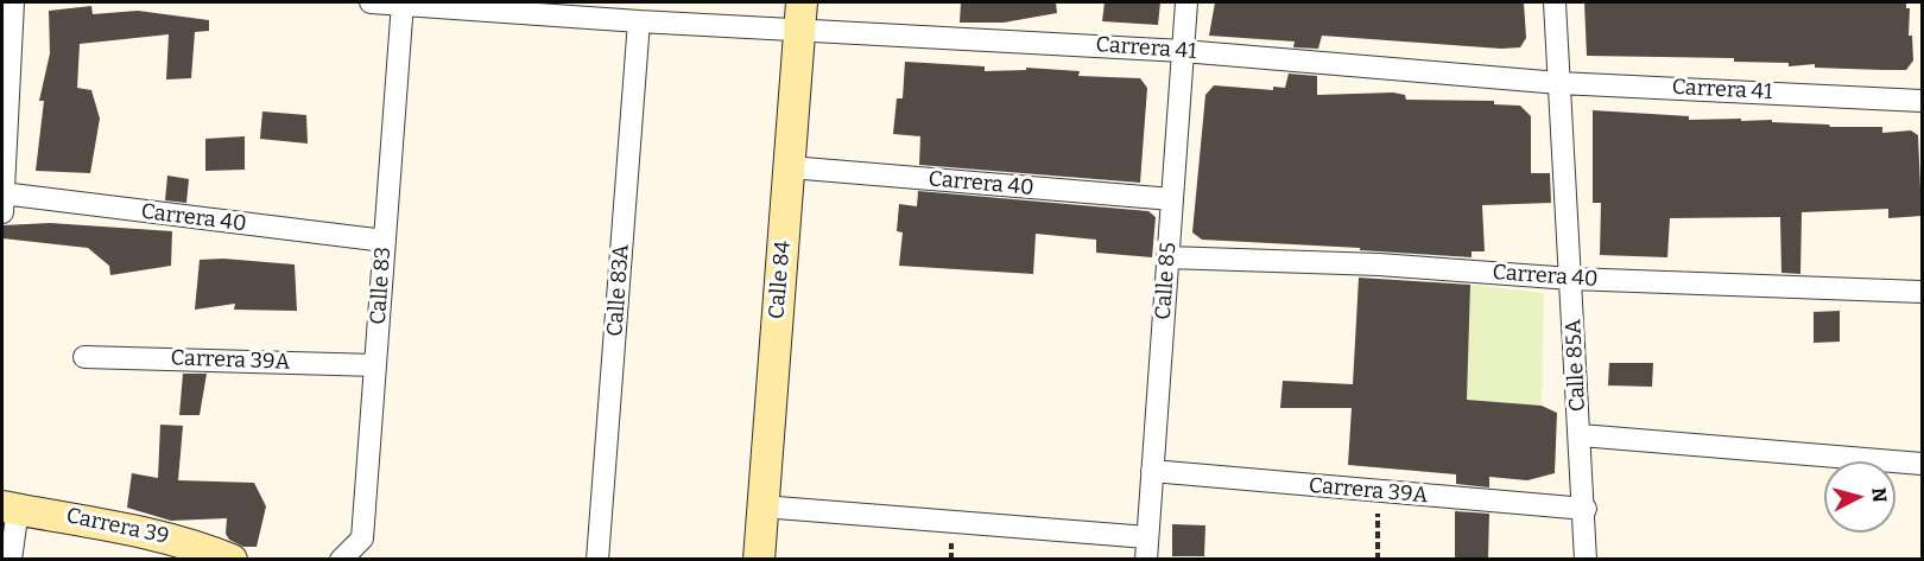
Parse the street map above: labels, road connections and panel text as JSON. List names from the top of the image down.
{
  "streets": {
    "street": [
      "Carrera 41",
      "Carrera 40",
      "Calle 84",
      "Calle 85",
      "Calle 83",
      "Calle 83A",
      "Carrera 39A",
      "Calle 85A",
      "Carrera 39"
    ]
  },
  "crossings": [
    ["Carrera 41", "Calle 84"],
    ["Carrera 41", "Calle 85"],
    ["Carrera 41", "Calle 83"],
    ["Carrera 41", "Calle 83A"],
    ["Carrera 41", "Calle 85A"],
    ["Carrera 40", "Calle 84"],
    ["Carrera 40", "Calle 85"],
    ["Carrera 40", "Calle 83"],
    ["Carrera 40", "Calle 85A"],
    ["Calle 85", "Carrera 39A"],
    ["Calle 83", "Carrera 39A"],
    ["Carrera 39A", "Calle 85A"]
  ],
  "north": "right"
}
